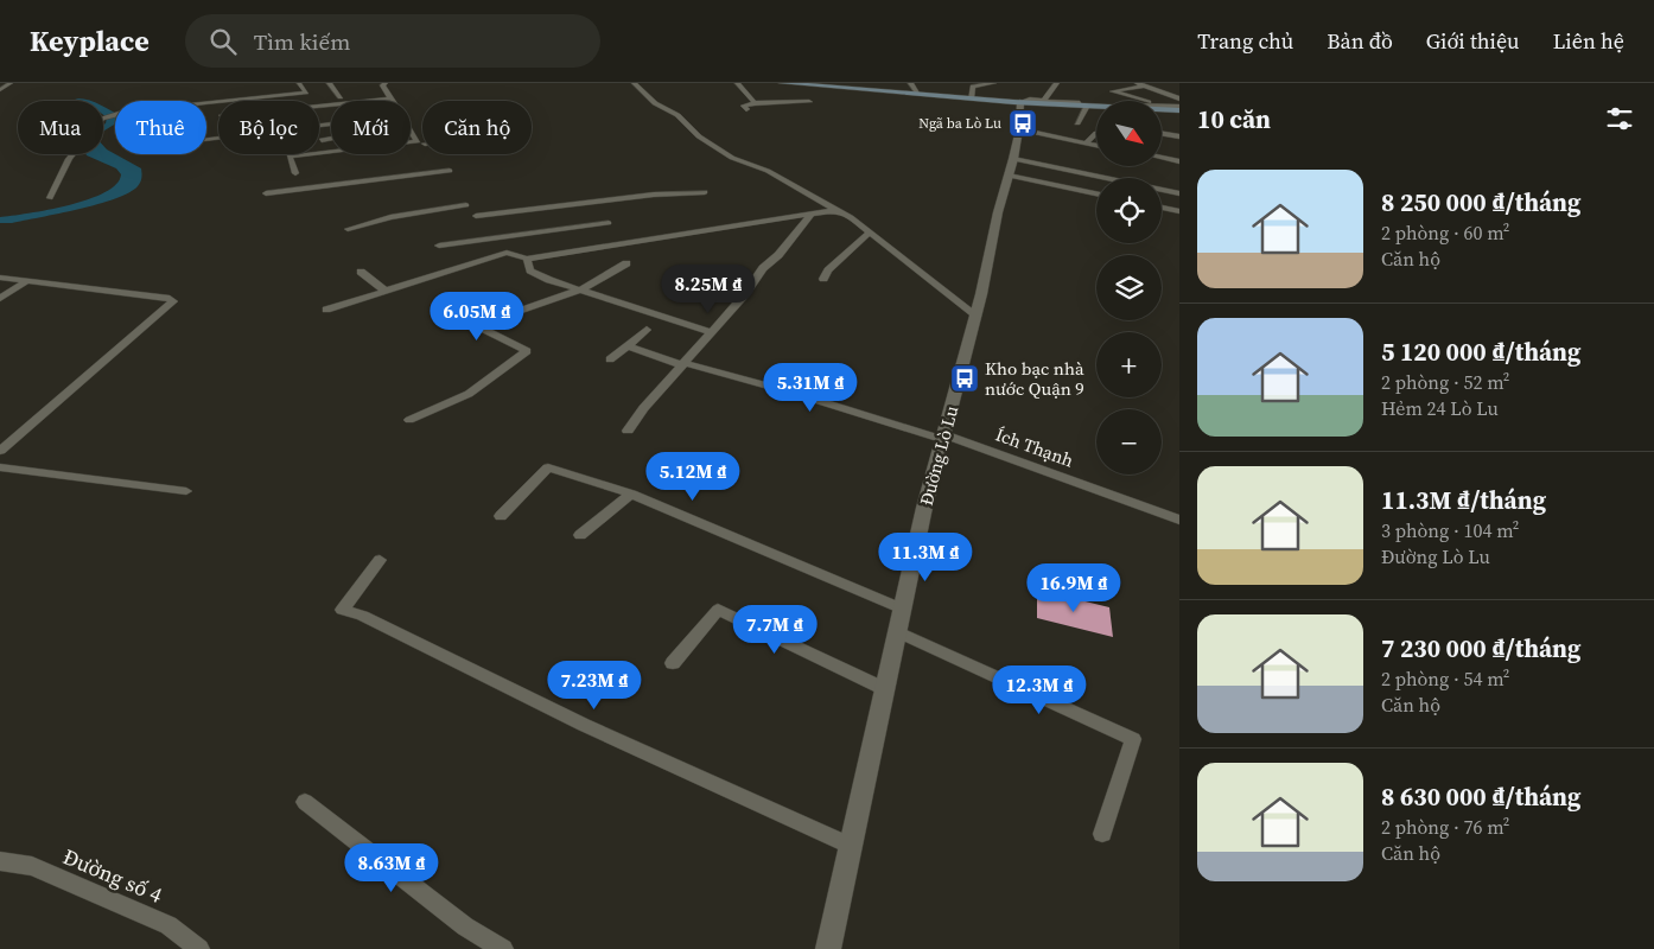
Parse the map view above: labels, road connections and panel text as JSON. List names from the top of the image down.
{
  "streets": {
    "street": ["Ích Thạnh", "Đường Lò Lu", "Đường số 4"]
  },
  "crossings": [
    ["Ích Thạnh", "Đường Lò Lu"]
  ],
  "places": {
    "bus stop": ["Ngã ba Lò Lu", "Kho bạc nhà nước Quận 9"]
  },
  "north": "bottom right",
  "page": {
    "header": "Keyplace",
    "search": "Tìm kiếm",
    "nav": [
      "Trang chủ",
      "Bản đồ",
      "Giới thiệu",
      "Liên hệ"
    ],
    "heading": "10 căn",
    "map_buttons": ["+", "−"],
    "chip": [
      "Mua",
      "Thuê",
      "Bộ lọc",
      "Mới",
      "Căn hộ"
    ],
    "list": [
      {
        "name": "8 250 000 ₫/tháng",
        "note": "2 phòng · 60 m² · Căn hộ"
      },
      {
        "name": "5 120 000 ₫/tháng",
        "note": "2 phòng · 52 m² · Hẻm 24 Lò Lu"
      },
      {
        "name": "11.3M ₫/tháng",
        "note": "3 phòng · 104 m² · Đường Lò Lu"
      },
      {
        "name": "7 230 000 ₫/tháng",
        "note": "2 phòng · 54 m² · Căn hộ"
      },
      {
        "name": "8 630 000 ₫/tháng",
        "note": "2 phòng · 76 m² · Căn hộ"
      }
    ],
    "price": [
      "8.25M ₫",
      "6.05M ₫",
      "5.31M ₫",
      "5.12M ₫",
      "11.3M ₫",
      "16.9M ₫",
      "7.7M ₫",
      "7.23M ₫",
      "12.3M ₫",
      "8.63M ₫"
    ]
  }
}
